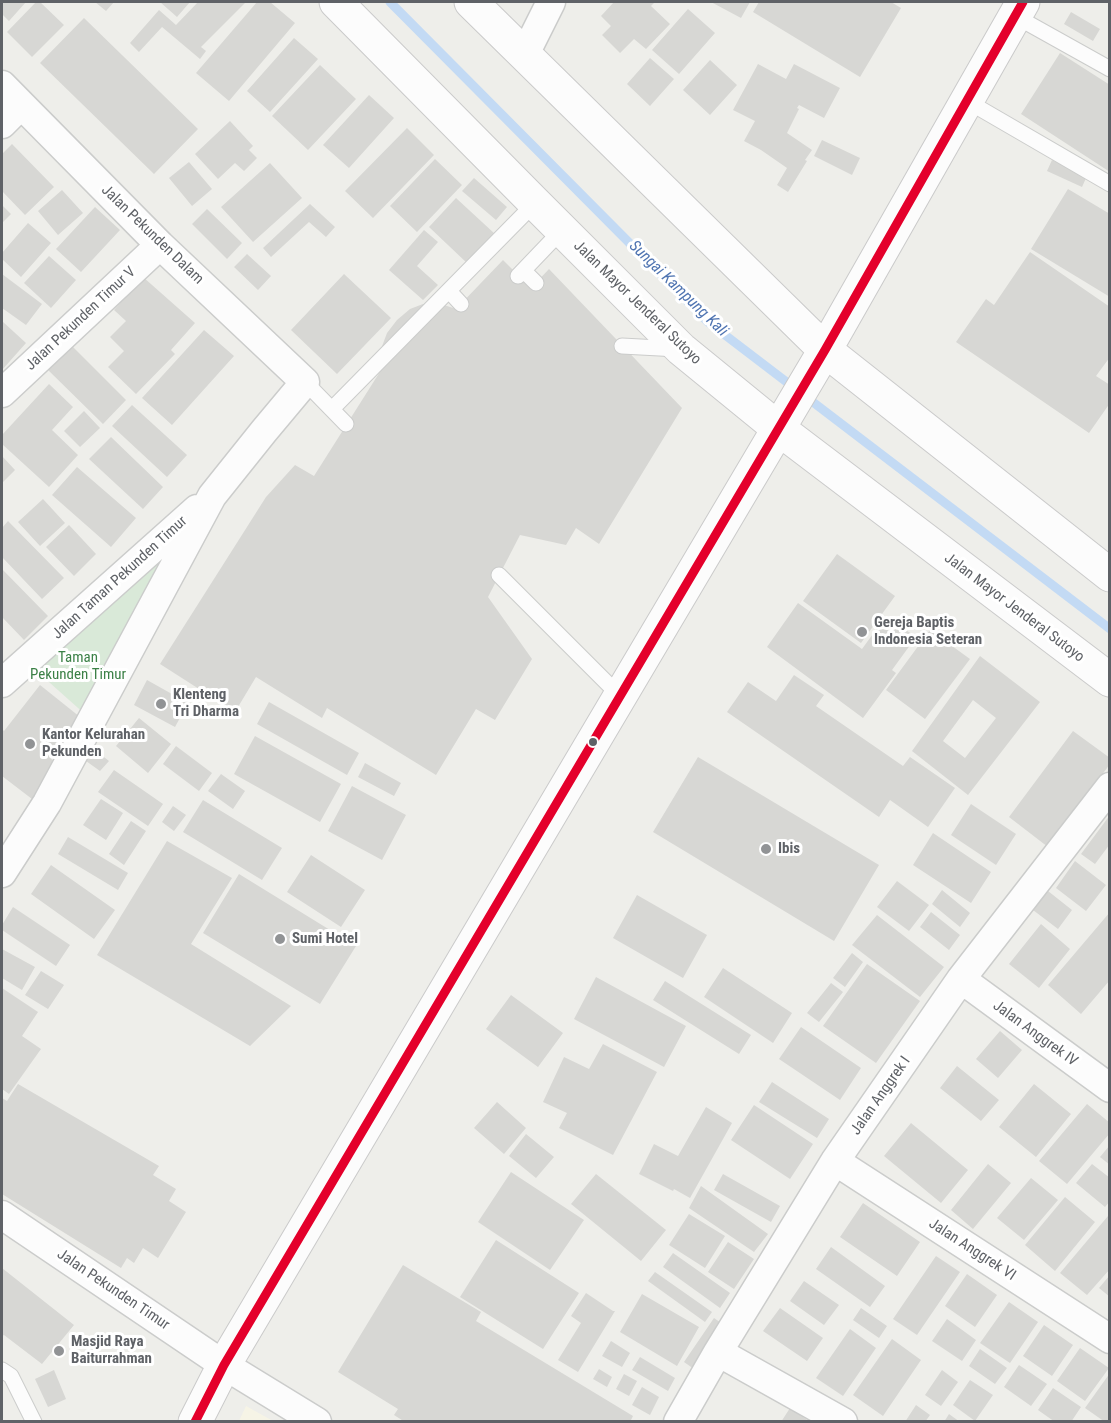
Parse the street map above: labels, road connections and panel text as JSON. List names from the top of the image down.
{
  "streets": {
    "main road": ["Jalan Mayor Jenderal Sutoyo"],
    "street": [
      "Jalan Pekunden Dalam",
      "Jalan Pekunden Timur V",
      "Jalan Taman Pekunden Timur",
      "Jalan Anggrek IV",
      "Jalan Anggrek I",
      "Jalan Anggrek VI",
      "Jalan Pekunden Timur"
    ]
  },
  "crossings": [
    ["Jalan Pekunden Dalam", "Jalan Pekunden Timur V"],
    ["Jalan Pekunden Dalam", "Jalan Taman Pekunden Timur"],
    ["Jalan Anggrek IV", "Jalan Anggrek I"],
    ["Jalan Anggrek I", "Jalan Anggrek VI"]
  ],
  "water": ["Sungai Kampung Kali"],
  "parks": ["Taman Pekunden Timur"],
  "places": [
    "Gereja Baptis Indonesia Seteran",
    "Klenteng Tri Dharma",
    "Kantor Kelurahan Pekunden",
    "Ibis",
    "Sumi Hotel",
    "Masjid Raya Baiturrahman"
  ]
}
